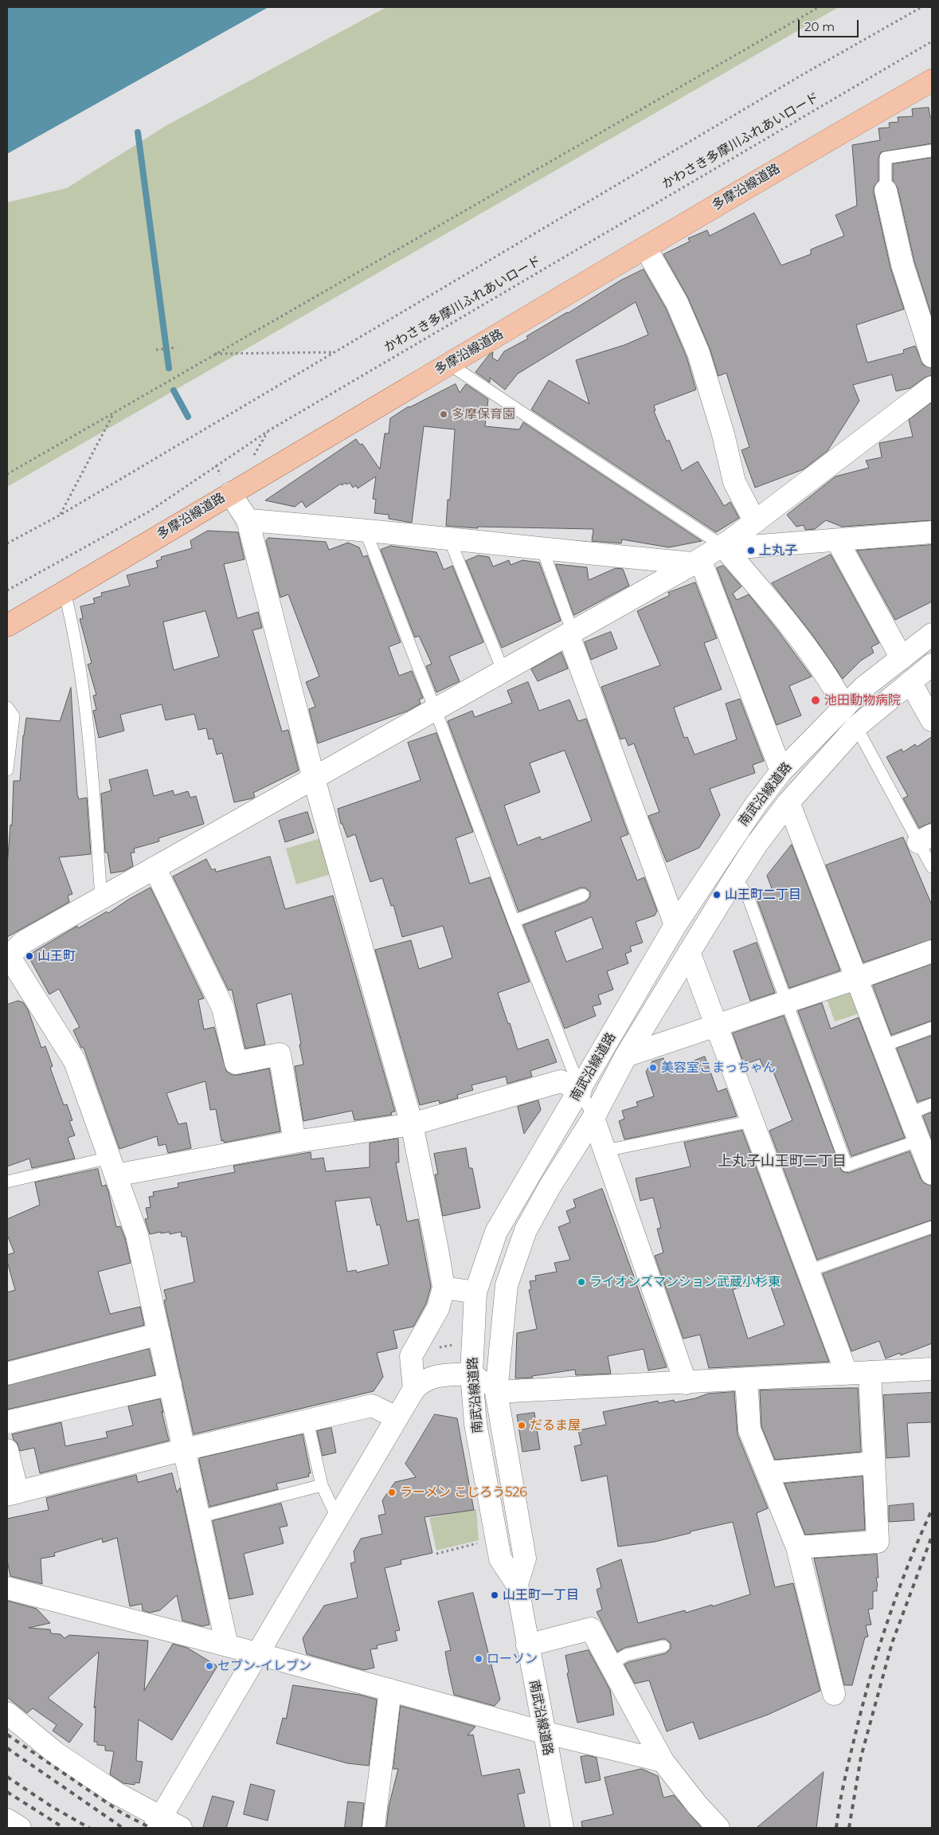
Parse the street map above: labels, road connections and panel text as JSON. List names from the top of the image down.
{
  "streets": {
    "main road": ["多摩沿線道路"],
    "street": ["南武沿線道路"],
    "path": ["かわさき多摩川ふれあいロード"]
  },
  "districts": ["上丸子山王町二丁目"],
  "places": [
    "多摩保育園",
    "上丸子",
    "池田動物病院",
    "山王町二丁目",
    "山王町",
    "美容室こまっちゃん",
    "ライオンズマンション武蔵小杉東",
    "だるま屋",
    "ラーメン こじろう526",
    "山王町一丁目",
    "ローソン",
    "セブン-イレブン"
  ],
  "scale_bar": "20 m"
}
